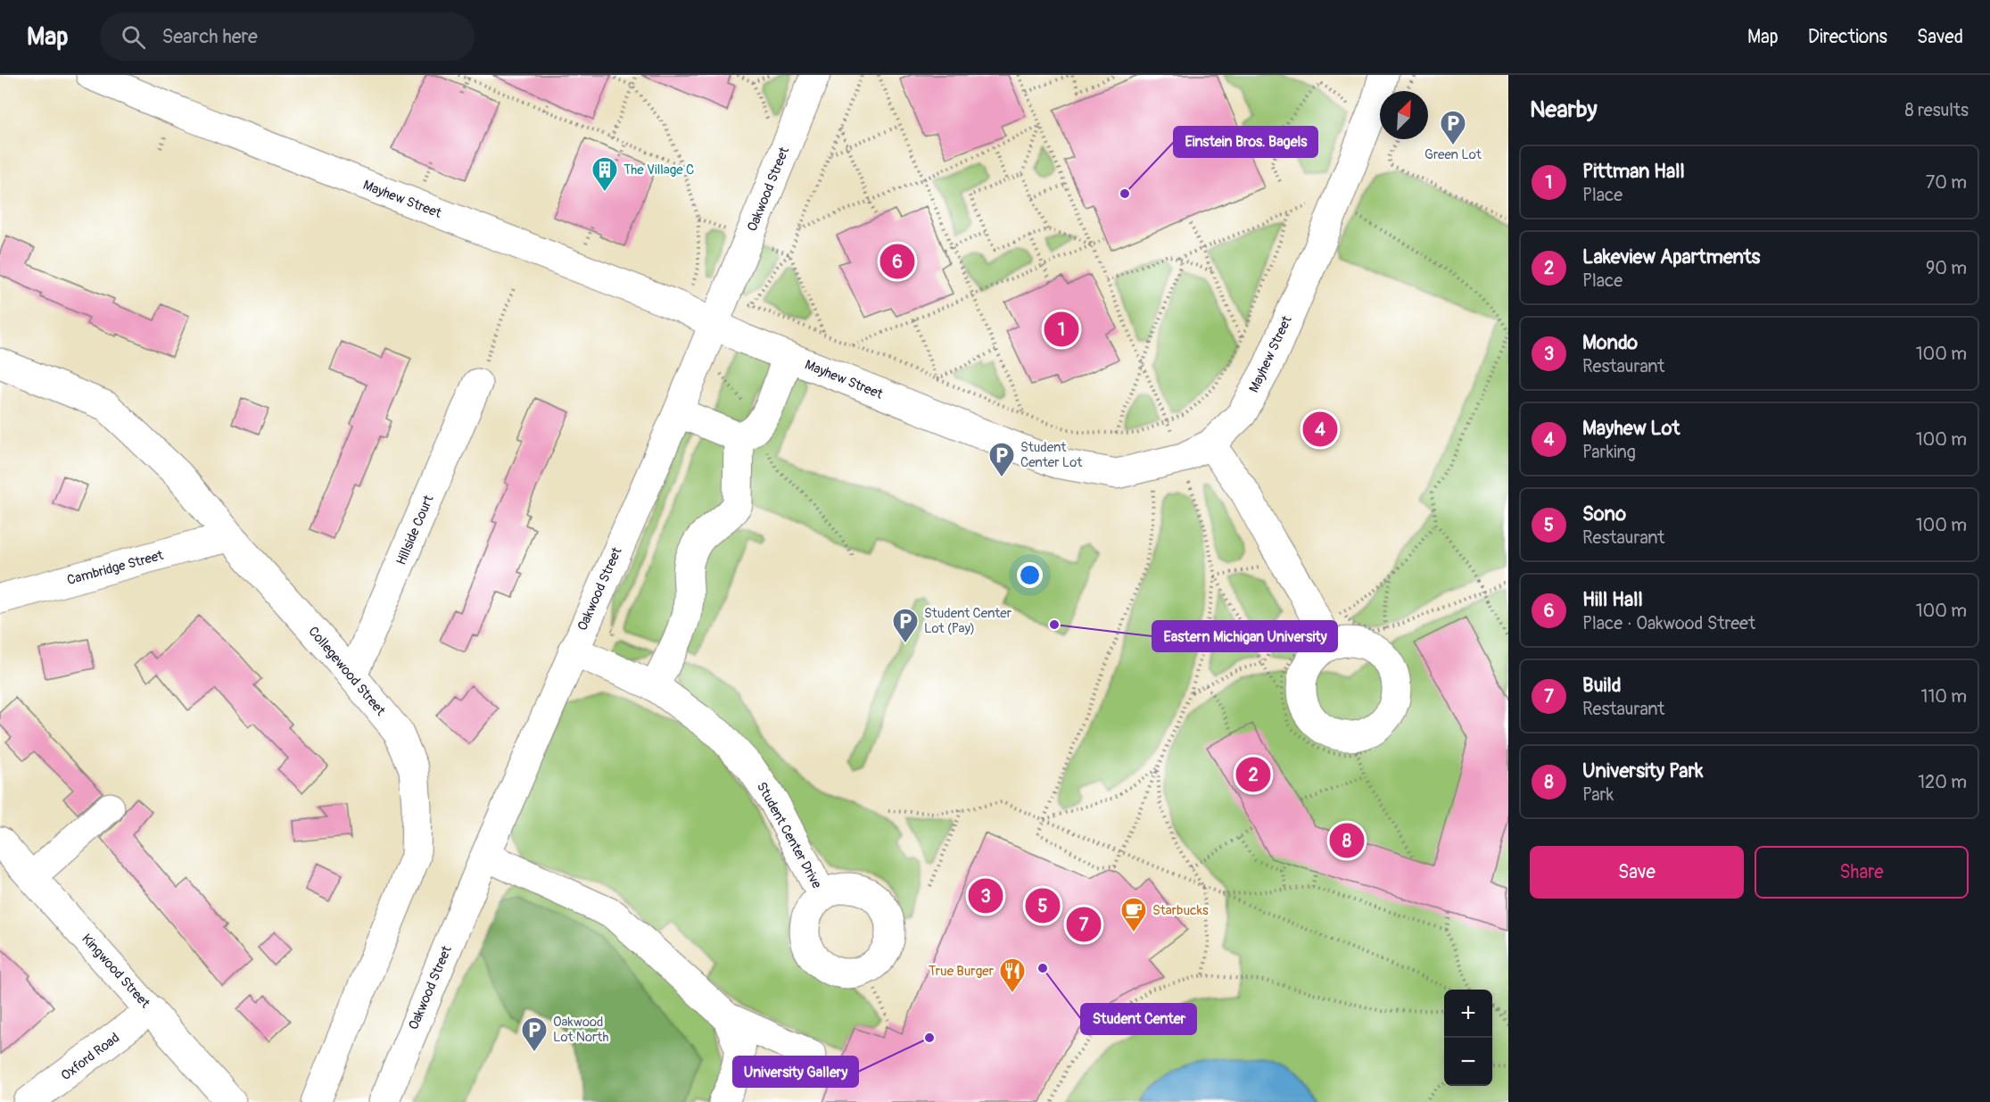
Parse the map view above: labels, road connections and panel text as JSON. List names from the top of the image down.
{
  "streets": {
    "street": [
      "Oakwood Street",
      "Mayhew Street",
      "Hillside Court",
      "Cambridge Street",
      "Collegewood Street",
      "Student Center Drive",
      "Kingwood Street",
      "Oxford Road"
    ]
  },
  "crossings": [
    ["Oakwood Street", "Mayhew Street"],
    ["Oakwood Street", "Student Center Drive"],
    ["Hillside Court", "Collegewood Street"],
    ["Cambridge Street", "Collegewood Street"],
    ["Kingwood Street", "Oxford Road"]
  ],
  "places": {
    "parking": [
      "Green Lot",
      "Student Center Lot",
      "Student Center Lot (Pay)",
      "Oakwood Lot North"
    ],
    "building": ["The Village C"],
    "other": [
      "Einstein Bros. Bagels",
      "Eastern Michigan University",
      "Student Center",
      "University Gallery"
    ],
    "cafe": ["Starbucks"],
    "restaurant": ["True Burger"]
  },
  "north": "top right",
  "page": {
    "header": "Map",
    "search": "Search here",
    "nav": ["Map", "Directions", "Saved"],
    "heading": ["Nearby", "8 results"],
    "list": [
      {
        "mark": "1",
        "name": "Pittman Hall",
        "note": "Place",
        "value": "70 m"
      },
      {
        "mark": "2",
        "name": "Lakeview Apartments",
        "note": "Place",
        "value": "90 m"
      },
      {
        "mark": "3",
        "name": "Mondo",
        "note": "Restaurant",
        "value": "100 m"
      },
      {
        "mark": "4",
        "name": "Mayhew Lot",
        "note": "Parking",
        "value": "100 m"
      },
      {
        "mark": "5",
        "name": "Sono",
        "note": "Restaurant",
        "value": "100 m"
      },
      {
        "mark": "6",
        "name": "Hill Hall",
        "note": "Place · Oakwood Street",
        "value": "100 m"
      },
      {
        "mark": "7",
        "name": "Build",
        "note": "Restaurant",
        "value": "110 m"
      },
      {
        "mark": "8",
        "name": "University Park",
        "note": "Park",
        "value": "120 m"
      }
    ],
    "pins": [
      "6",
      "1",
      "4",
      "2",
      "8",
      "3",
      "5",
      "7"
    ],
    "buttons": ["Save", "Share"],
    "map_buttons": ["+", "−"]
  }
}
